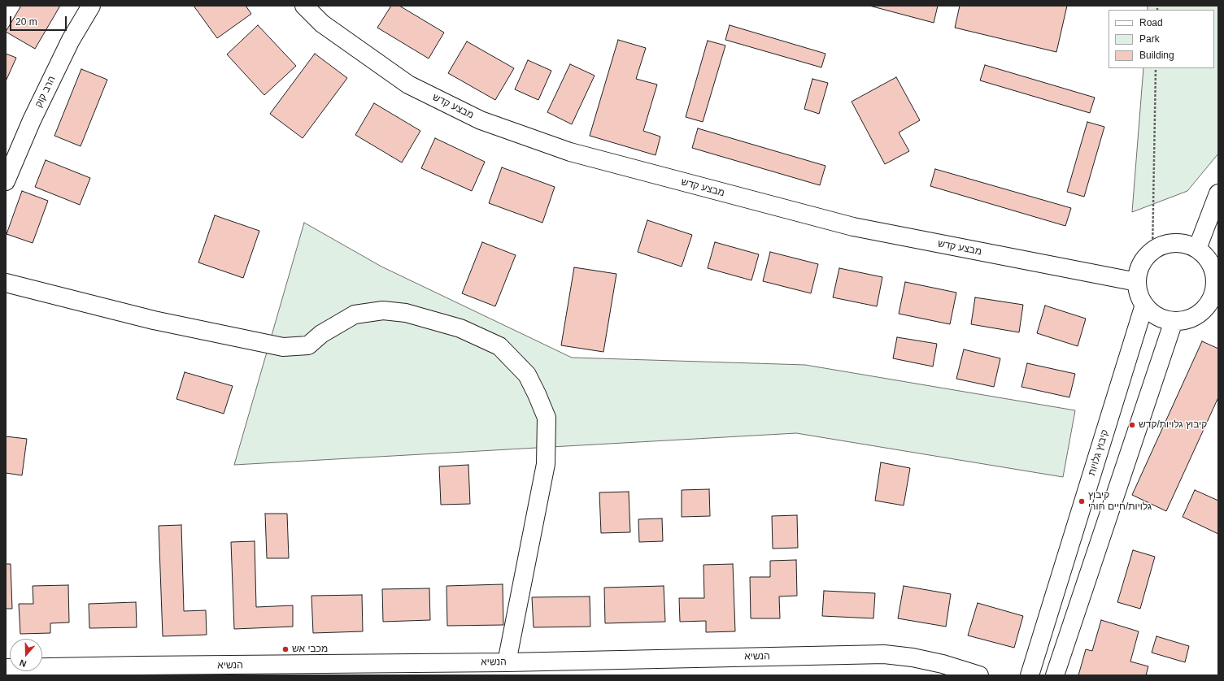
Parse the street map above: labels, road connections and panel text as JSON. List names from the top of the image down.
{
  "streets": {
    "street": [
      "הרב קוק",
      "מבצע קדש",
      "קיבוץ גלויות",
      "הנשיא"
    ]
  },
  "crossings": [
    ["מבצע קדש", "קיבוץ גלויות"]
  ],
  "places": ["קיבוץ גלויות/קדש", "קיבוץ גלויות/חיים חורי", "מכבי אש"],
  "legend": ["Road", "Park", "Building"],
  "scale_bar": "20 m",
  "north": "bottom"
}
